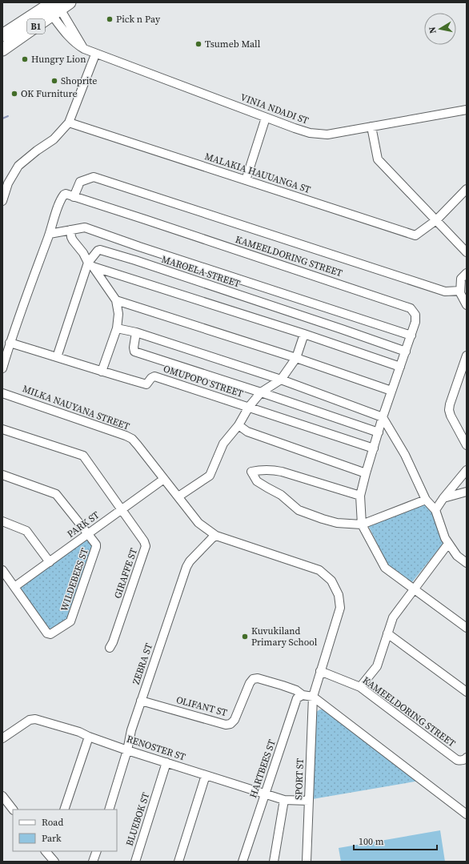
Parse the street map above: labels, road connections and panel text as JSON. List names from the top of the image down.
{
  "streets": {
    "highway": ["B1"],
    "street": [
      "VINIA NDADI ST",
      "MALAKIA HAUUANGA ST",
      "KAMEELDORING STREET",
      "MAROELA STREET",
      "OMUPOPO STREET",
      "MILKA NAUYANA STREET",
      "PARK ST",
      "GIRAFFE ST",
      "WILDEBEES ST",
      "ZEBRA ST",
      "OLIFANT ST",
      "RENOSTER ST",
      "HARTBEES ST",
      "SPORT ST",
      "BLUEBOK ST"
    ]
  },
  "crossings": [
    ["B1", "VINIA NDADI ST"],
    ["KAMEELDORING STREET", "MAROELA STREET"],
    ["KAMEELDORING STREET", "OMUPOPO STREET"],
    ["KAMEELDORING STREET", "MILKA NAUYANA STREET"],
    ["MAROELA STREET", "OMUPOPO STREET"],
    ["MILKA NAUYANA STREET", "PARK ST"],
    ["MILKA NAUYANA STREET", "ZEBRA ST"],
    ["MILKA NAUYANA STREET", "SPORT ST"],
    ["PARK ST", "GIRAFFE ST"],
    ["PARK ST", "WILDEBEES ST"],
    ["ZEBRA ST", "OLIFANT ST"],
    ["ZEBRA ST", "RENOSTER ST"],
    ["OLIFANT ST", "HARTBEES ST"],
    ["RENOSTER ST", "HARTBEES ST"],
    ["RENOSTER ST", "SPORT ST"],
    ["RENOSTER ST", "BLUEBOK ST"]
  ],
  "places": [
    "Pick n Pay",
    "Tsumeb Mall",
    "Hungry Lion",
    "Shoprite",
    "OK Furniture",
    "Kuvukiland Primary School"
  ],
  "legend": ["Road", "Park"],
  "scale_bar": "100 m",
  "north": "left"
}
